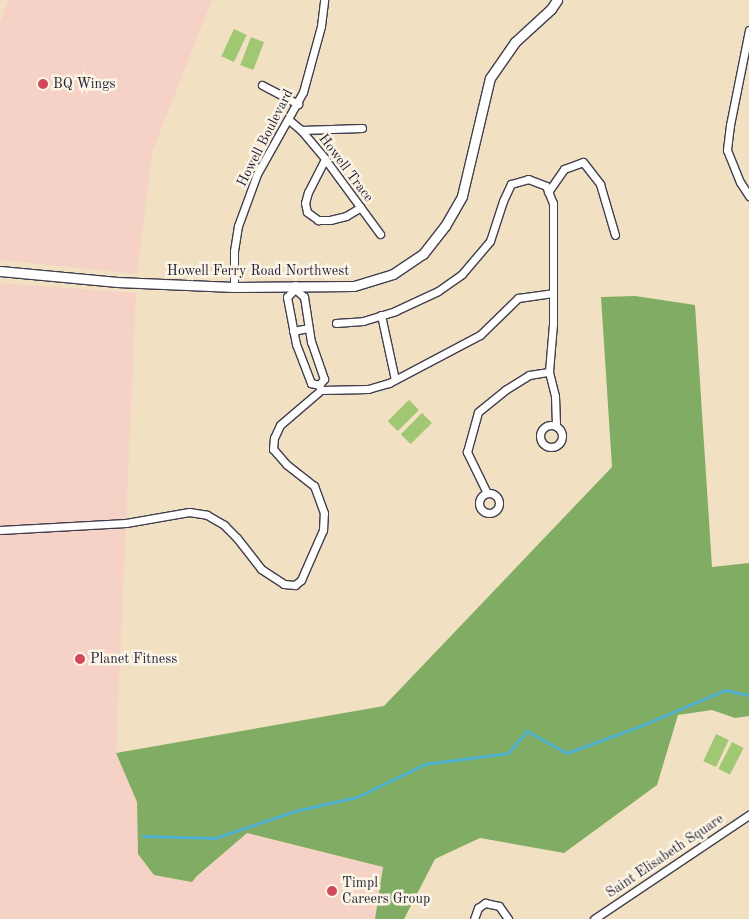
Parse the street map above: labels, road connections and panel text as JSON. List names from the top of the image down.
{
  "streets": {
    "street": [
      "Howell Boulevard",
      "Howell Trace",
      "Howell Ferry Road Northwest",
      "Saint Elisabeth Square"
    ]
  },
  "crossings": [
    ["Howell Boulevard", "Howell Trace"],
    ["Howell Boulevard", "Howell Ferry Road Northwest"]
  ],
  "places": ["BQ Wings", "Planet Fitness", "Timpl Careers Group"]
}
